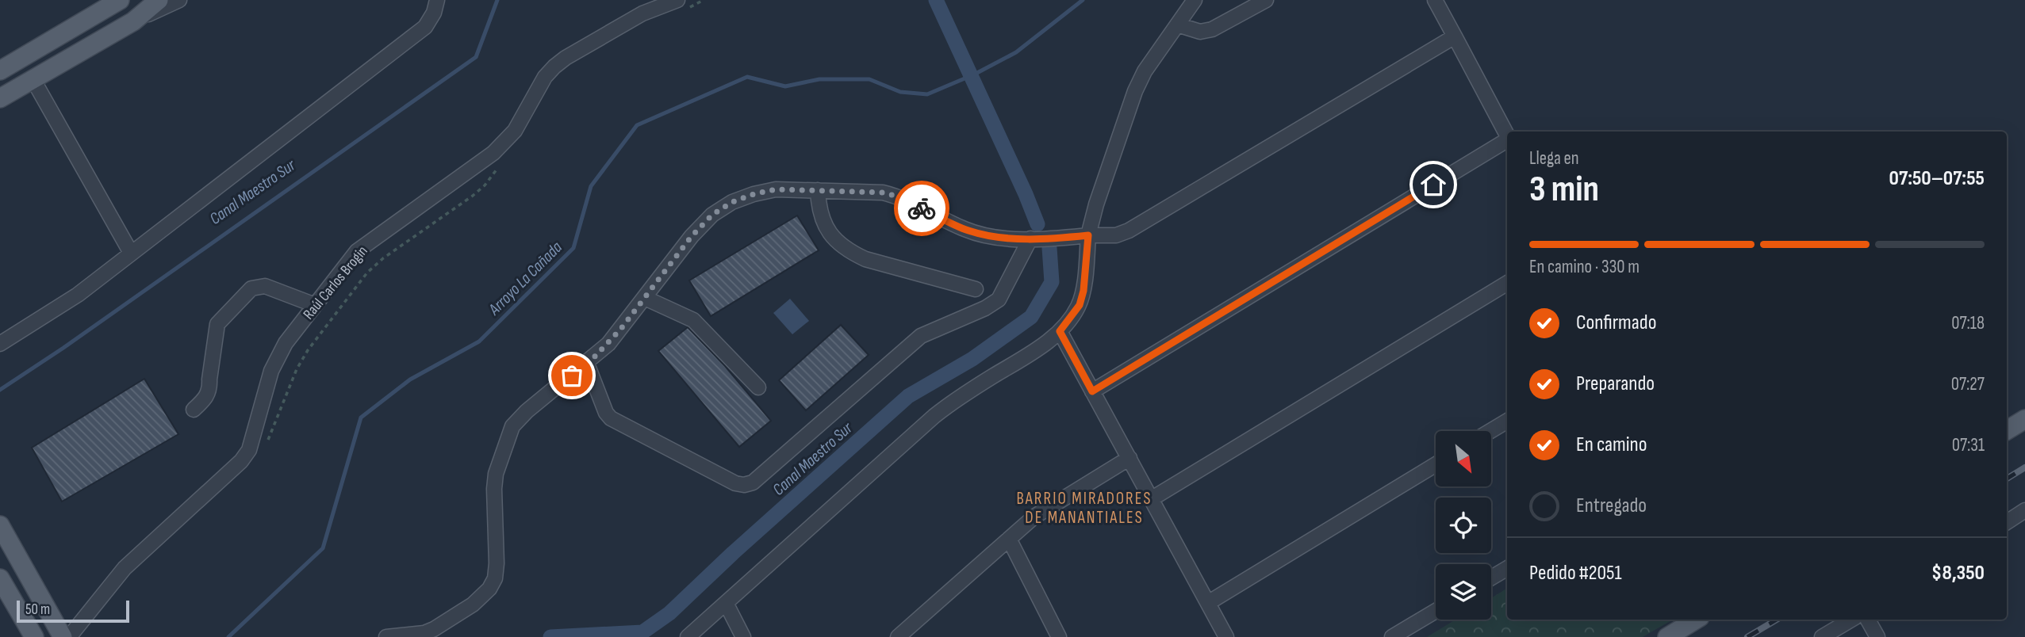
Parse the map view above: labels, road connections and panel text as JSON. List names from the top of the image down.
{
  "streets": {
    "street": ["Raúl Carlos Brogin"]
  },
  "districts": ["BARRIO MIRADORES DE MANANTIALES"],
  "water": ["Canal Maestro Sur", "Arroyo La Cañada"],
  "scale_bar": "50 m",
  "north": "bottom right",
  "page": {
    "heading": ["3 min", "Llega en", "07:50–07:55"],
    "panel": ["Pedido #2051", "$8,350"],
    "bar": "En camino · 330 m",
    "list": [
      ["Confirmado", "07:18"],
      ["Preparando", "07:27"],
      ["En camino", "07:31"],
      "Entregado"
    ],
    "scale": "50 m"
  }
}
